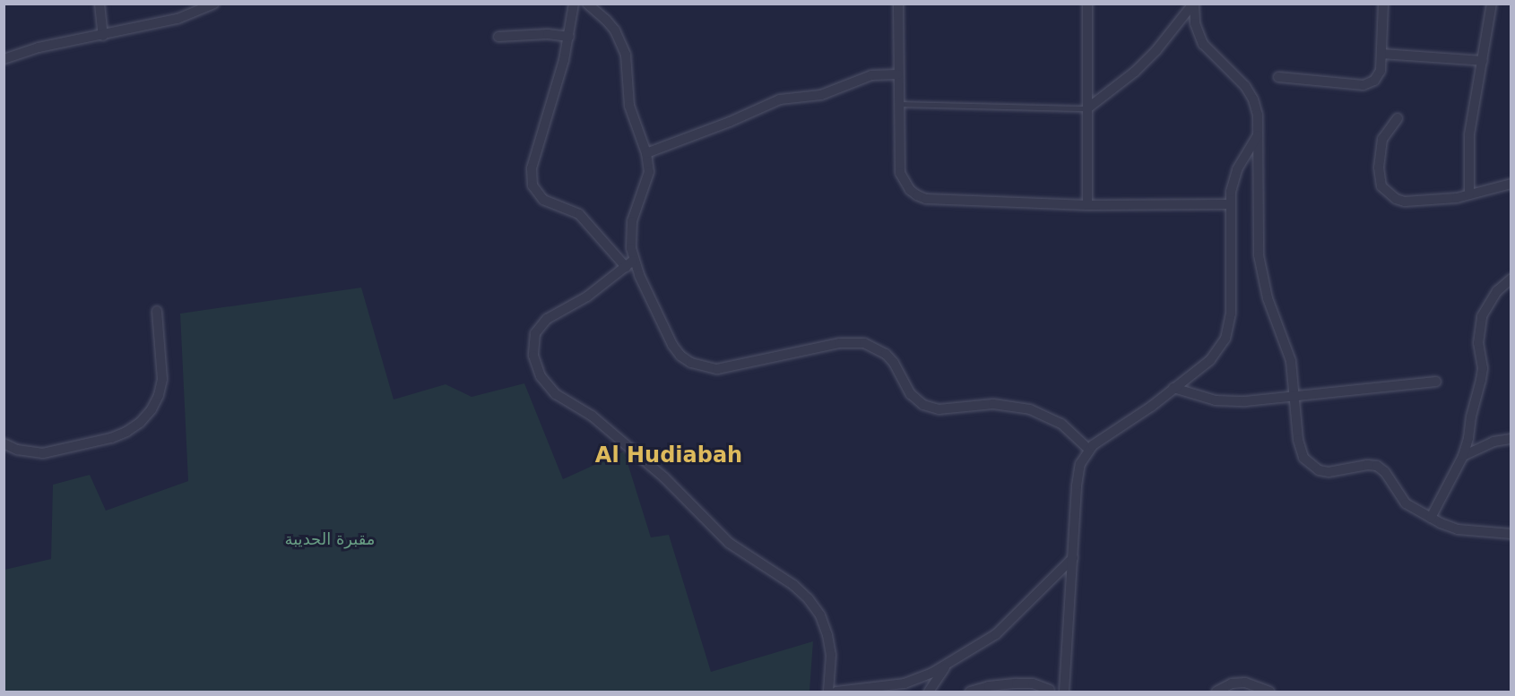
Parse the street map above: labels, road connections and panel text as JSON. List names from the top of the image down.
{
  "districts": ["Al Hudiabah"],
  "parks": ["مقبرة الحديبة"]
}
